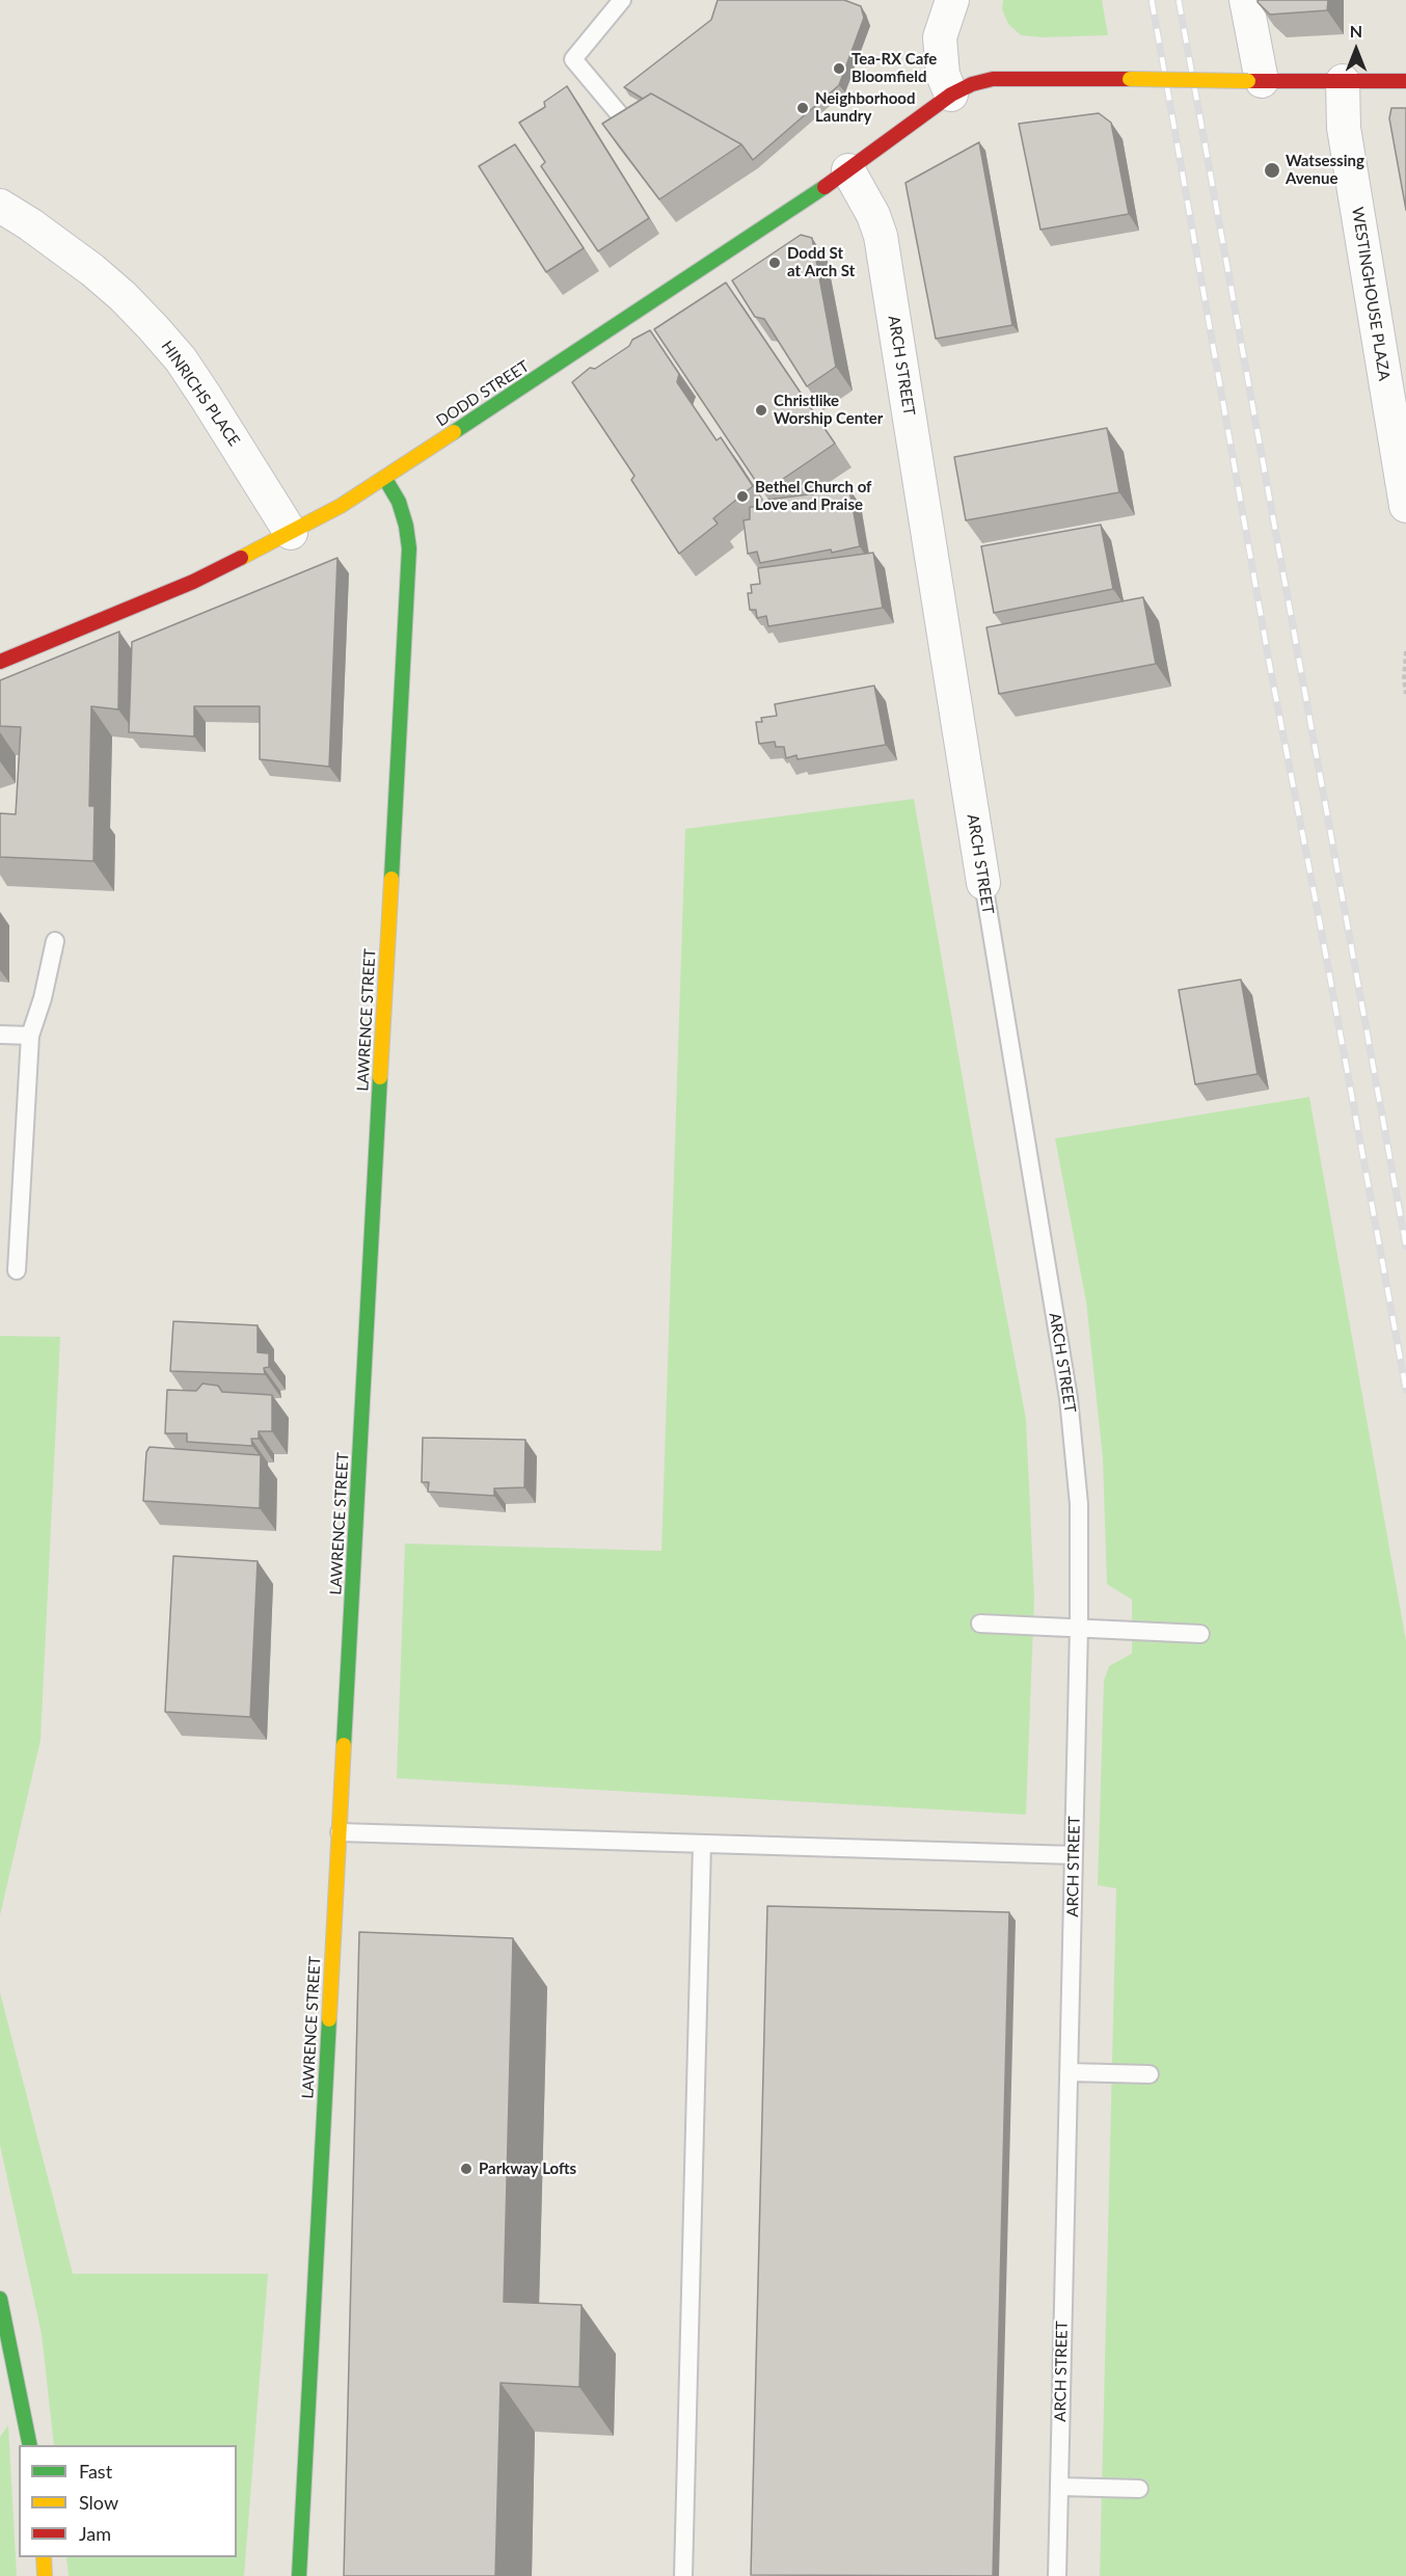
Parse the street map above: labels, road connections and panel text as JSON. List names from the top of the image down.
{
  "streets": {
    "street": [
      "WESTINGHOUSE PLAZA",
      "ARCH STREET",
      "HINRICHS PLACE",
      "DODD STREET",
      "LAWRENCE STREET"
    ]
  },
  "crossings": [
    ["ARCH STREET", "DODD STREET"],
    ["HINRICHS PLACE", "DODD STREET"],
    ["DODD STREET", "LAWRENCE STREET"]
  ],
  "places": [
    "Tea-RX Cafe Bloomfield",
    "Neighborhood Laundry",
    "Watsessing Avenue",
    "Dodd St at Arch St",
    "Christlike Worship Center",
    "Bethel Church of Love and Praise",
    "Parkway Lofts"
  ],
  "legend": ["Fast", "Slow", "Jam"],
  "north": "top"
}
